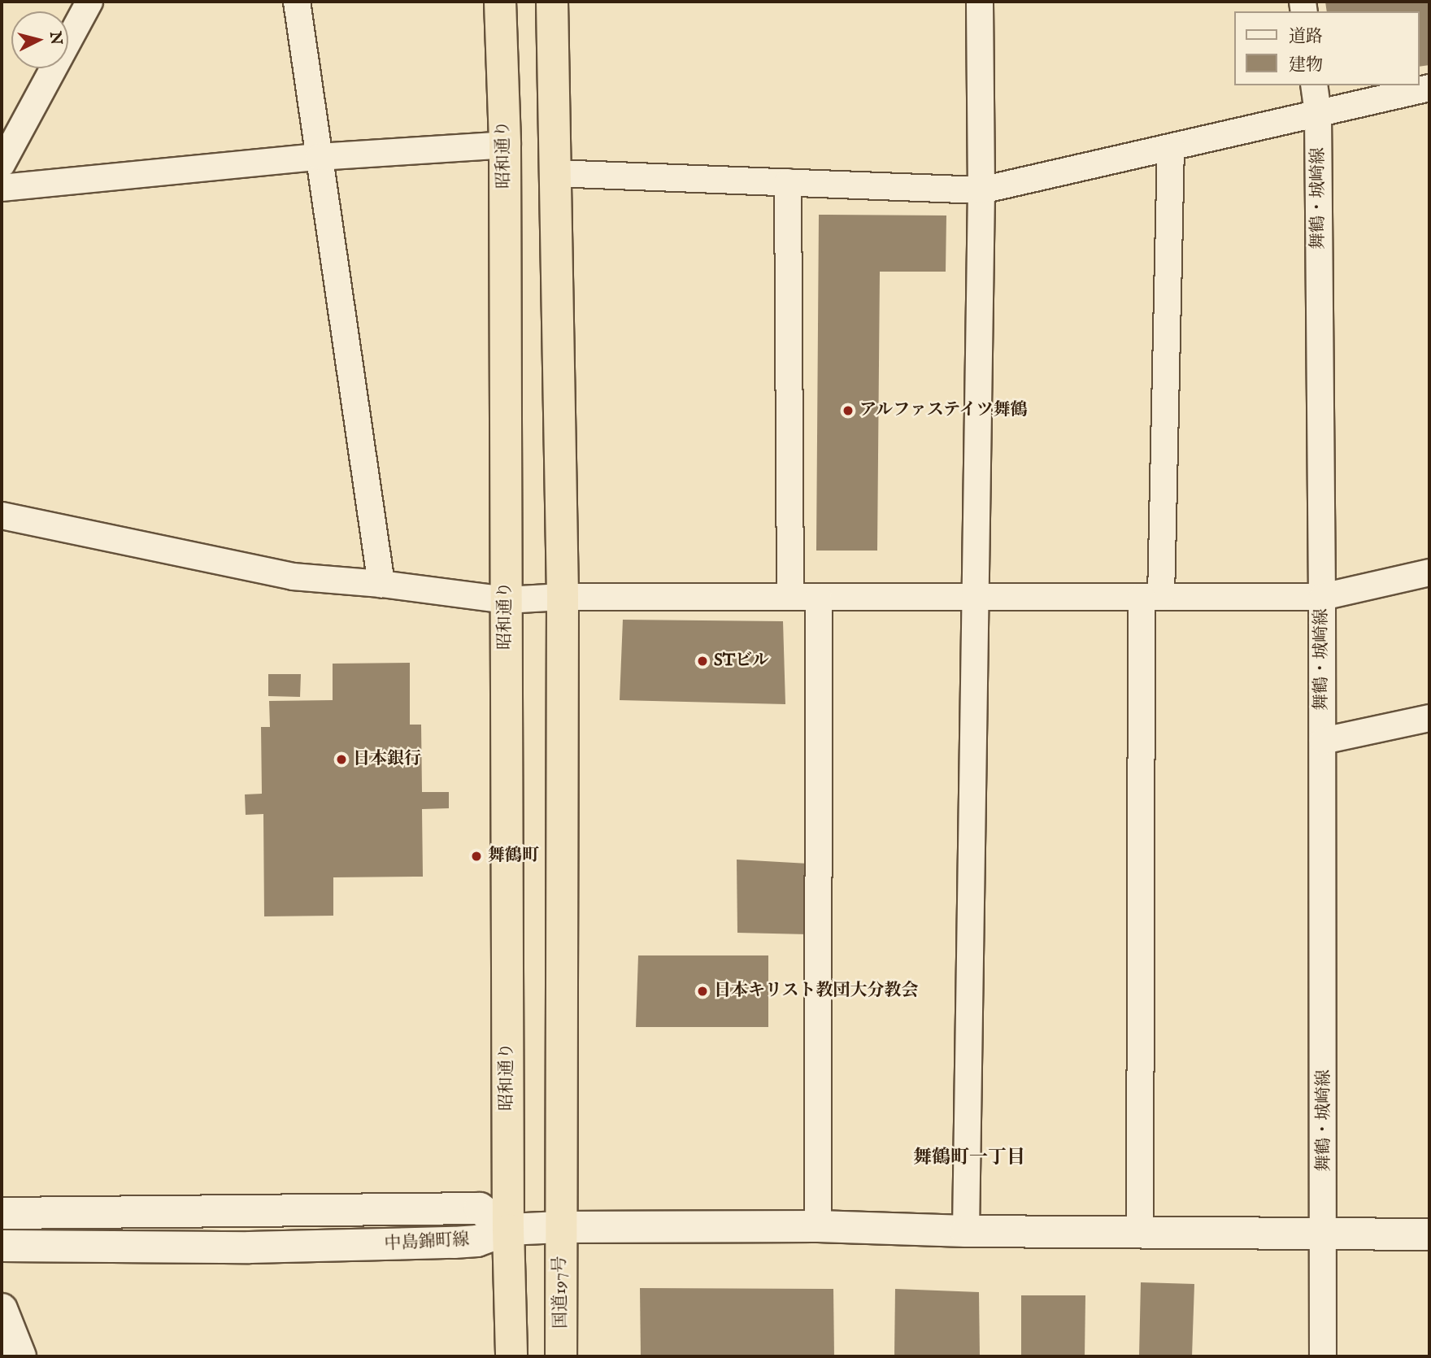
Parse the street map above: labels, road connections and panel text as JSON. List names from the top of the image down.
{
  "streets": {
    "highway": ["昭和通り", "国道197号"],
    "street": ["舞鶴・城崎線", "中島錦町線"]
  },
  "crossings": [
    ["昭和通り", "中島錦町線"]
  ],
  "districts": ["舞鶴町一丁目"],
  "places": [
    "アルファステイツ舞鶴",
    "STビル",
    "日本銀行",
    "舞鶴町",
    "日本キリスト教団大分教会"
  ],
  "legend": ["道路", "建物"],
  "north": "right"
}
